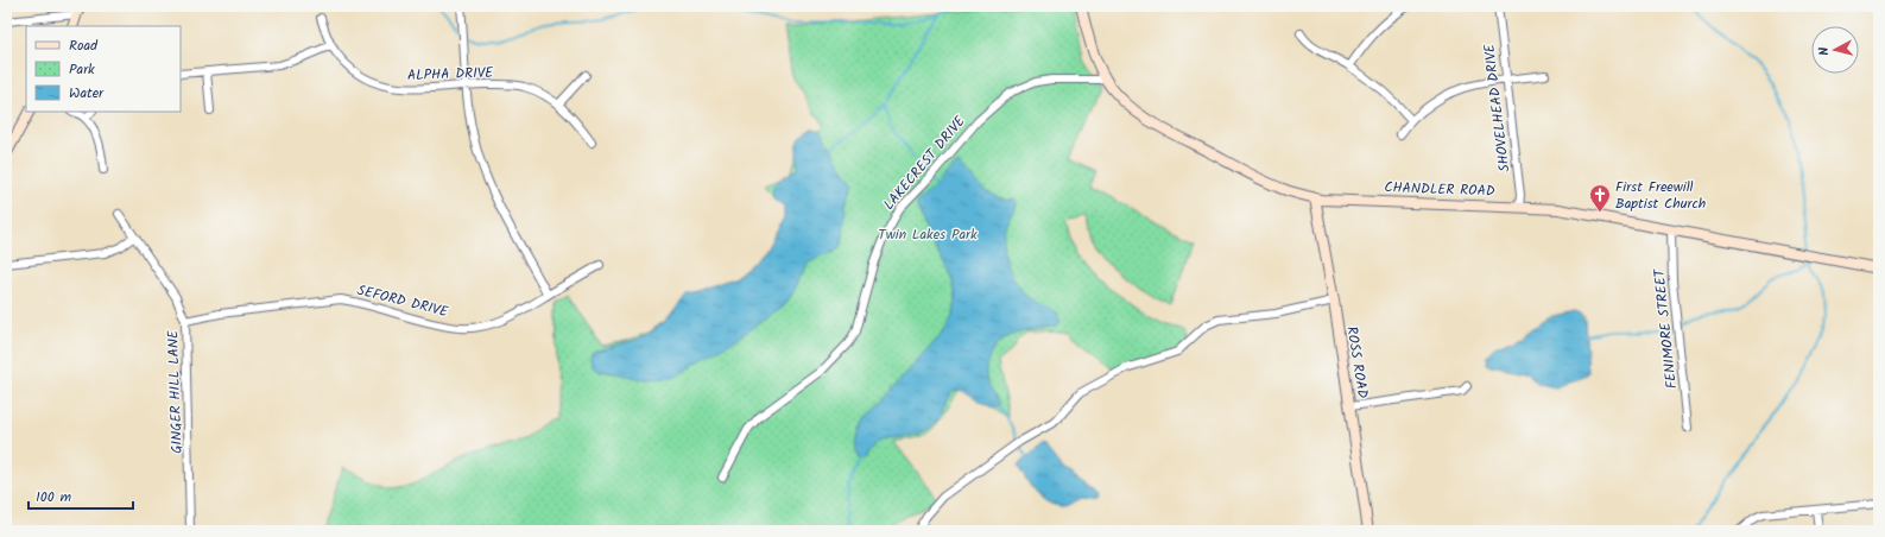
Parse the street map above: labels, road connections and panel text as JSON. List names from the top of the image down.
{
  "streets": {
    "street": [
      "ALPHA DRIVE",
      "SHOVELHEAD DRIVE",
      "LAKECREST DRIVE",
      "CHANDLER ROAD",
      "SEFORD DRIVE",
      "FENIMORE STREET",
      "ROSS ROAD",
      "GINGER HILL LANE"
    ]
  },
  "crossings": [
    ["SHOVELHEAD DRIVE", "CHANDLER ROAD"],
    ["LAKECREST DRIVE", "CHANDLER ROAD"],
    ["CHANDLER ROAD", "FENIMORE STREET"],
    ["CHANDLER ROAD", "ROSS ROAD"],
    ["SEFORD DRIVE", "GINGER HILL LANE"]
  ],
  "parks": ["Twin Lakes Park"],
  "places": {
    "church": ["First Freewill Baptist Church"]
  },
  "legend": ["Road", "Park", "Water"],
  "scale_bar": "100 m",
  "north": "left"
}
